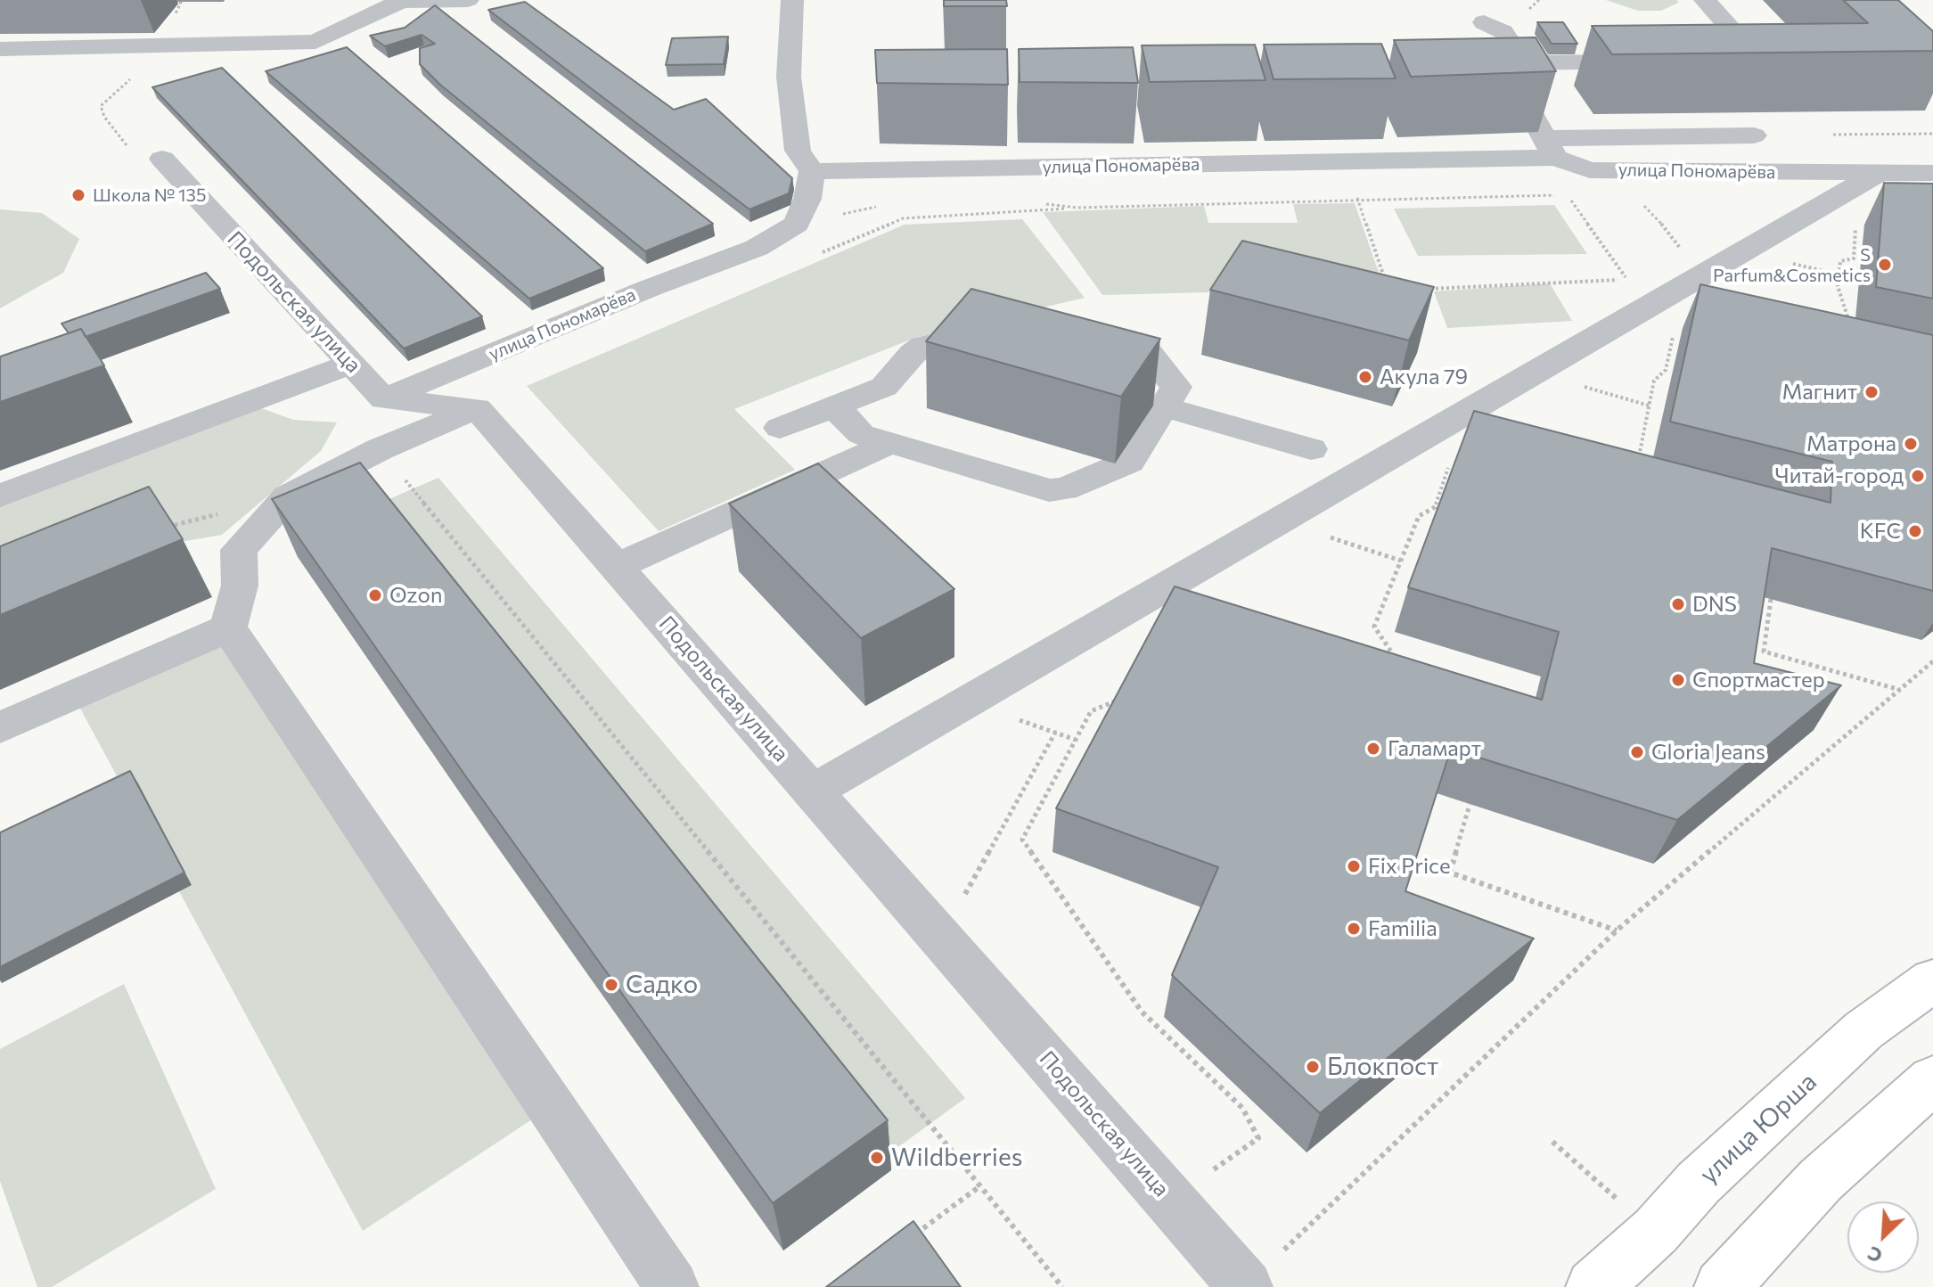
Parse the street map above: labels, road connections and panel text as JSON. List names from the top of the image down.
{
  "streets": {
    "main road": ["улица Юрша"],
    "street": ["улица Пономарёва", "Подольская улица"]
  },
  "crossings": [
    ["улица Пономарёва", "Подольская улица"]
  ],
  "places": [
    "Школа № 135",
    "S Parfum&Cosmetics",
    "Акула 79",
    "Магнит",
    "Матрона",
    "Читай-город",
    "KFC",
    "Ozon",
    "DNS",
    "Спортмастер",
    "Галамарт",
    "Gloria Jeans",
    "Fix Price",
    "Familia",
    "Садко",
    "Блокпост",
    "Wildberries"
  ],
  "north": "bottom left"
}
